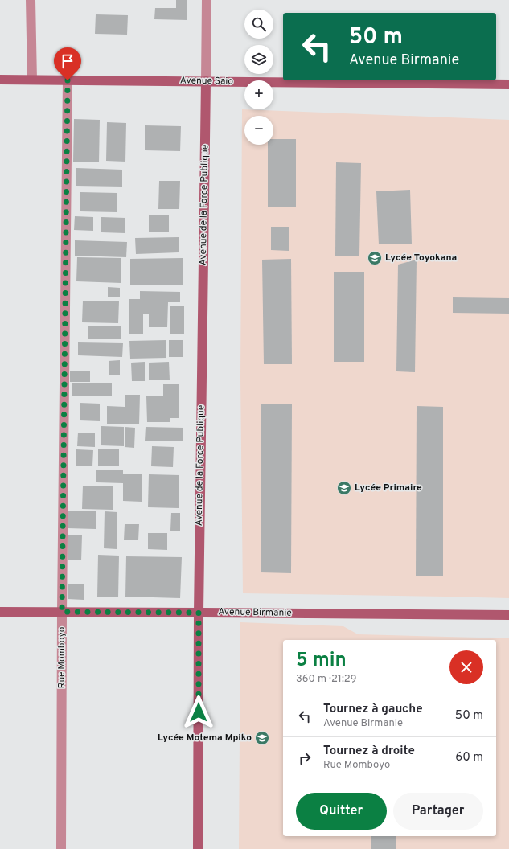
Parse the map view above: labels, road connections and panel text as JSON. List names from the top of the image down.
{
  "streets": {
    "street": [
      "Avenue Saio",
      "Avenue de la Force Publique",
      "Avenue Birmanie",
      "Rue Momboyo"
    ]
  },
  "crossings": [
    ["Avenue Saio", "Avenue de la Force Publique"],
    ["Avenue Saio", "Rue Momboyo"],
    ["Avenue de la Force Publique", "Avenue Birmanie"],
    ["Avenue Birmanie", "Rue Momboyo"]
  ],
  "places": {
    "school or university": ["Lycée Toyokana", "Lycée Primaire", "Lycée Motema Mpiko"]
  },
  "page": {
    "map_buttons": ["+", "−"],
    "turn": ["50 m", "Avenue Birmanie"],
    "heading": ["5 min", "360 m · 21:29"],
    "list": [
      {
        "name": "Tournez à gauche",
        "note": "Avenue Birmanie",
        "value": "50 m"
      },
      {
        "name": "Tournez à droite",
        "note": "Rue Momboyo",
        "value": "60 m"
      }
    ],
    "buttons": ["Quitter", "Partager"]
  }
}
